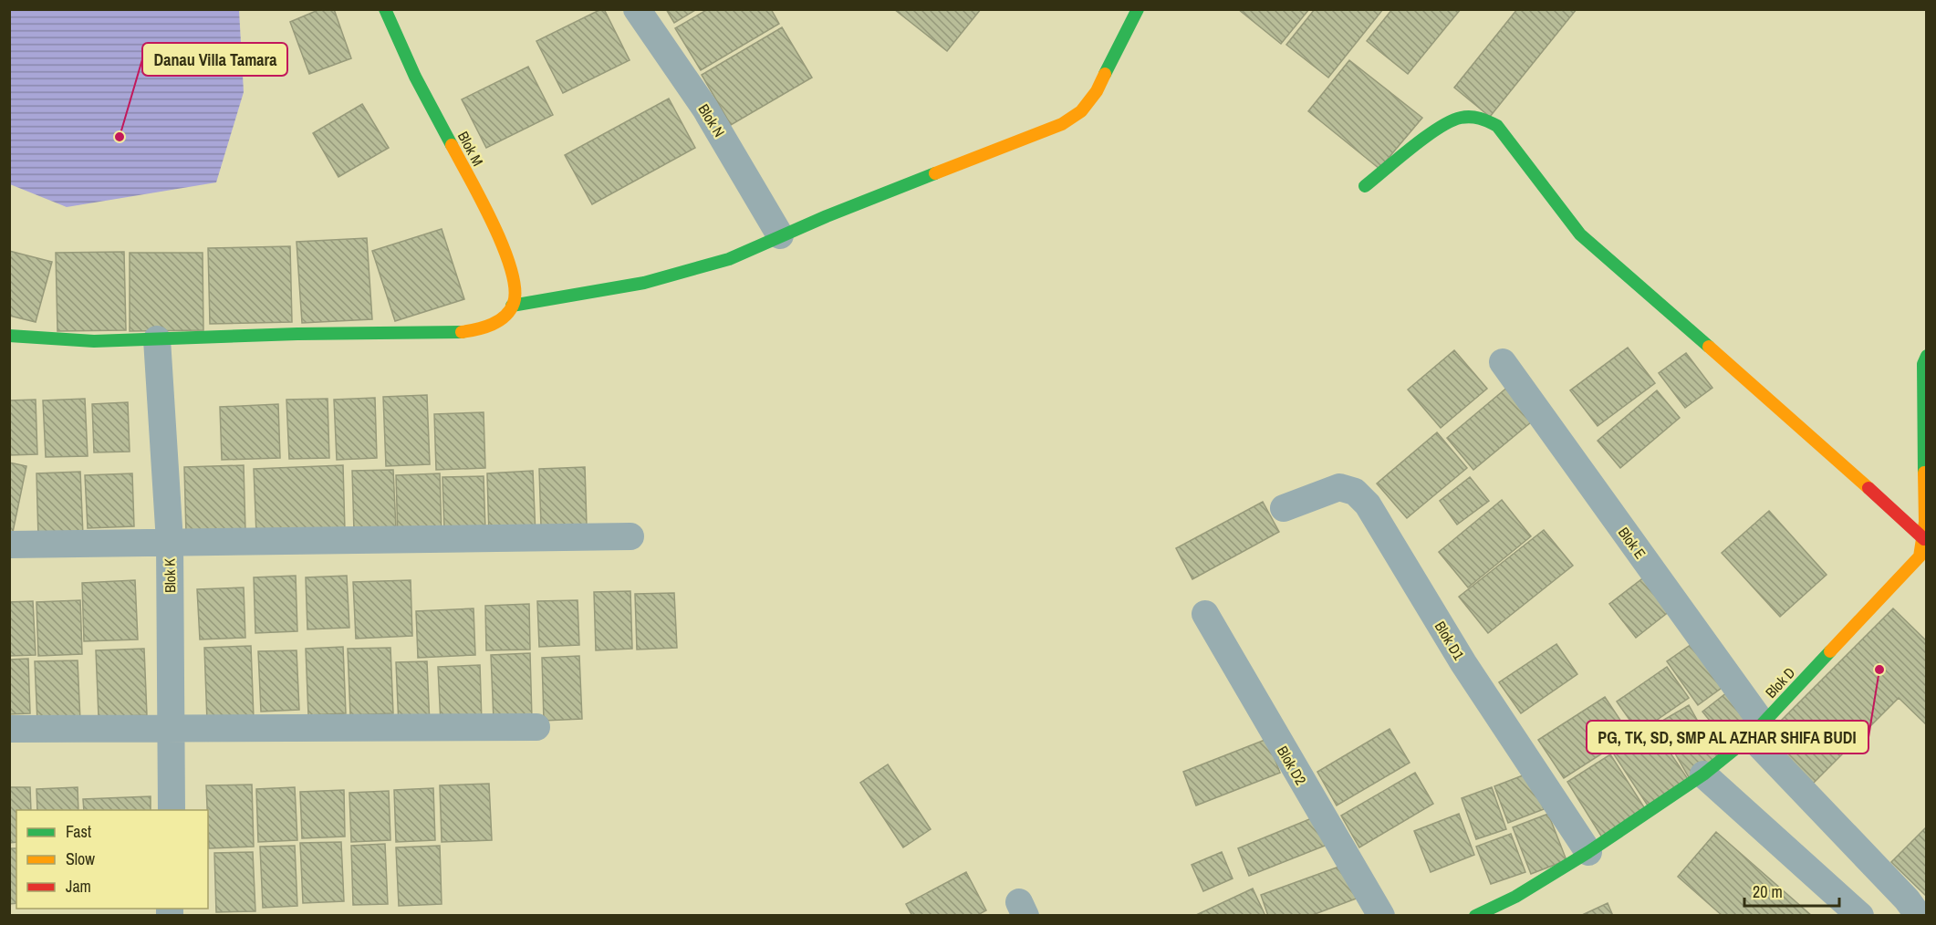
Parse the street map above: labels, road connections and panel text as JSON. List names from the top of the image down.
{
  "streets": {
    "street": [
      "Blok N",
      "Blok M",
      "Blok E",
      "Blok K",
      "Blok D1",
      "Blok D",
      "Blok D2"
    ]
  },
  "crossings": [
    ["Blok E", "Blok D"],
    ["Blok D1", "Blok D"]
  ],
  "places": ["Danau Villa Tamara", "PG, TK, SD, SMP AL AZHAR SHIFA BUDI"],
  "legend": ["Fast", "Slow", "Jam"],
  "scale_bar": "20 m"
}
